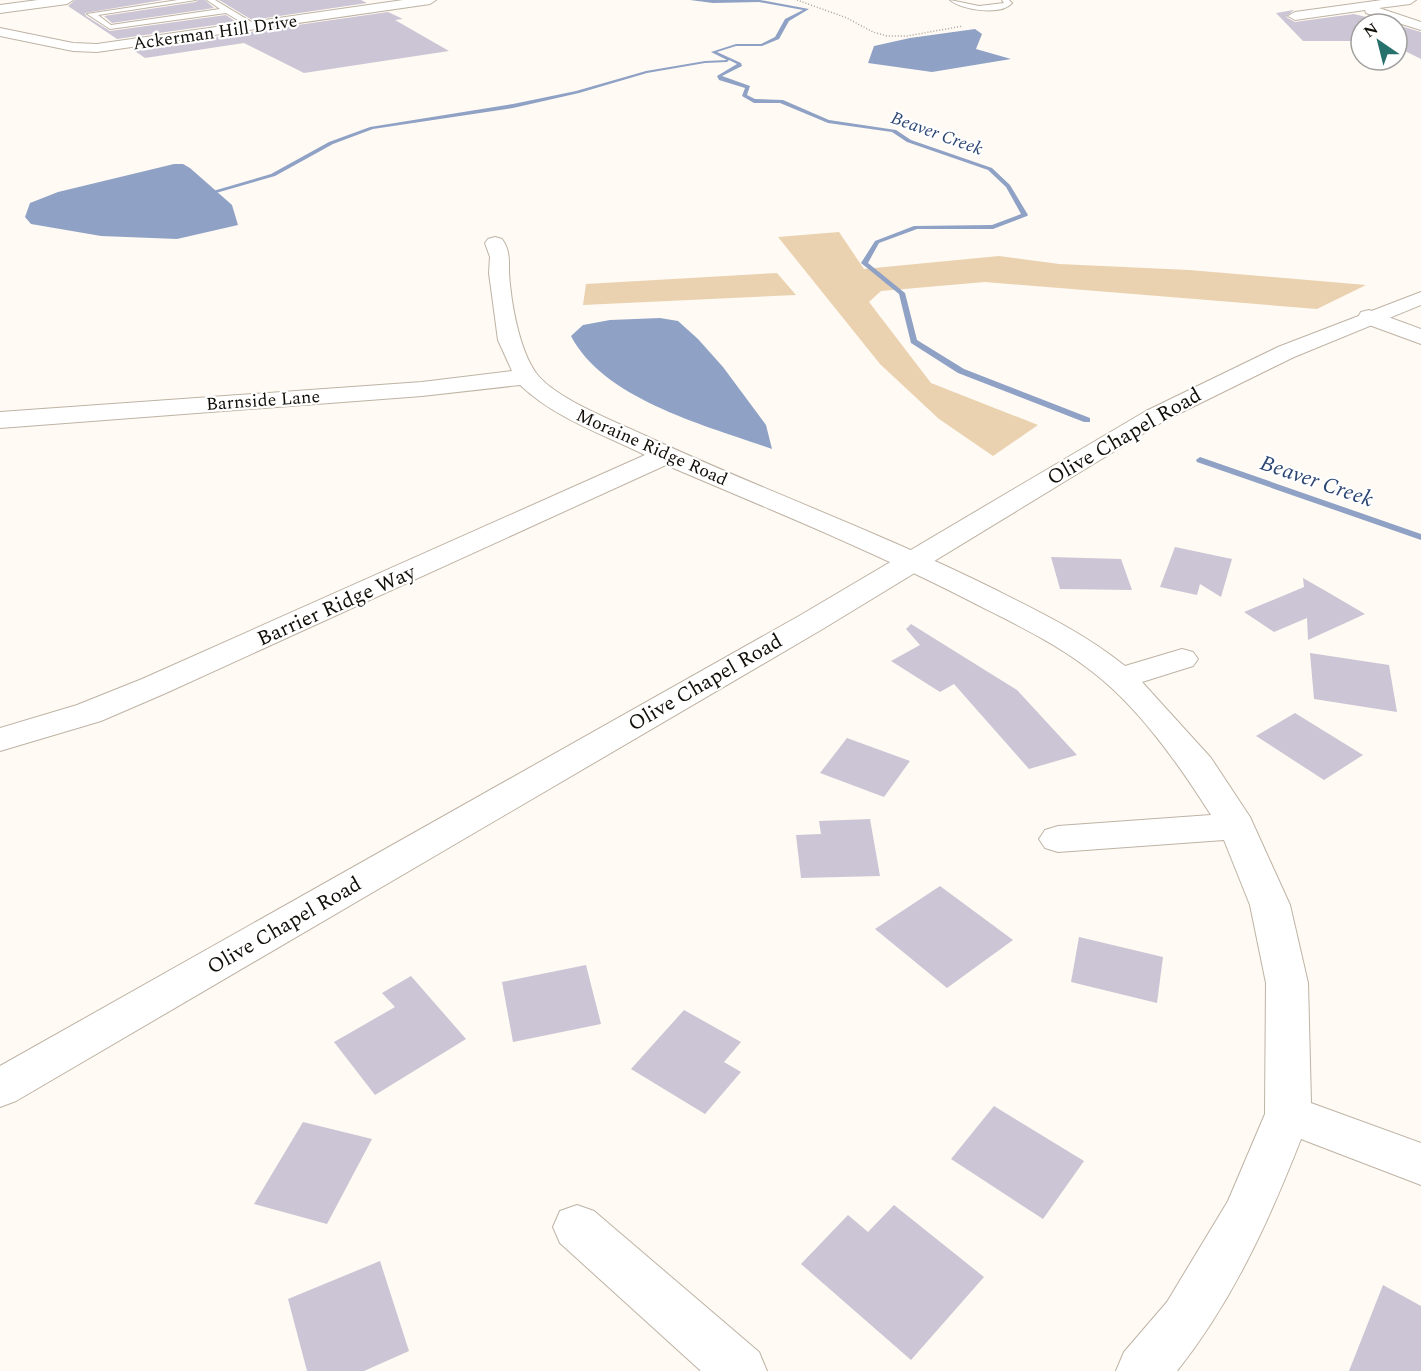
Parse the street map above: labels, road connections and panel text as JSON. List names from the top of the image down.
{
  "streets": {
    "street": [
      "Ackerman Hill Drive",
      "Barnside Lane",
      "Olive Chapel Road",
      "Moraine Ridge Road",
      "Barrier Ridge Way"
    ]
  },
  "crossings": [
    ["Barnside Lane", "Moraine Ridge Road"],
    ["Olive Chapel Road", "Moraine Ridge Road"],
    ["Moraine Ridge Road", "Barrier Ridge Way"]
  ],
  "water": ["Beaver Creek"],
  "north": "top left"
}
